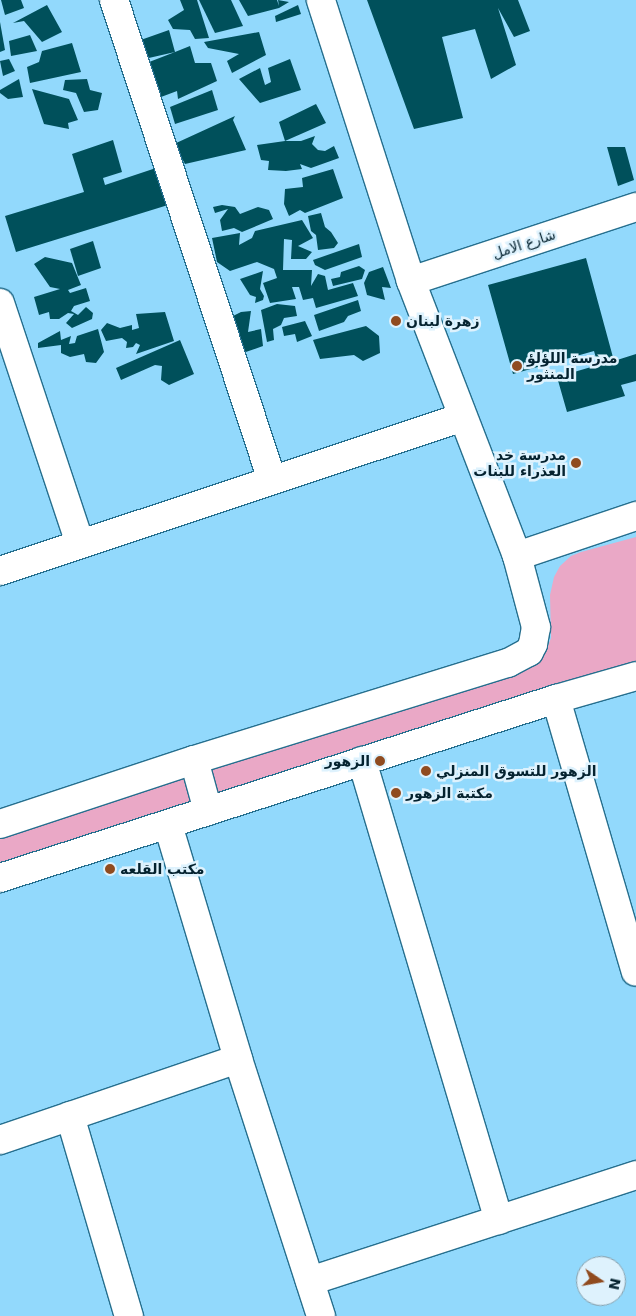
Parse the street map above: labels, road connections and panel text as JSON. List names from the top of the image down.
{
  "streets": {
    "street": ["شارع الامل"]
  },
  "places": [
    "زهرة لبنان",
    "مدرسة اللؤلؤ المنثور",
    "مدرسة خد العذراء للبنات",
    "الزهور",
    "الزهور للتسوق المنزلي",
    "مكتبة الزهور",
    "مكتب القلعه"
  ],
  "north": "right"
}
